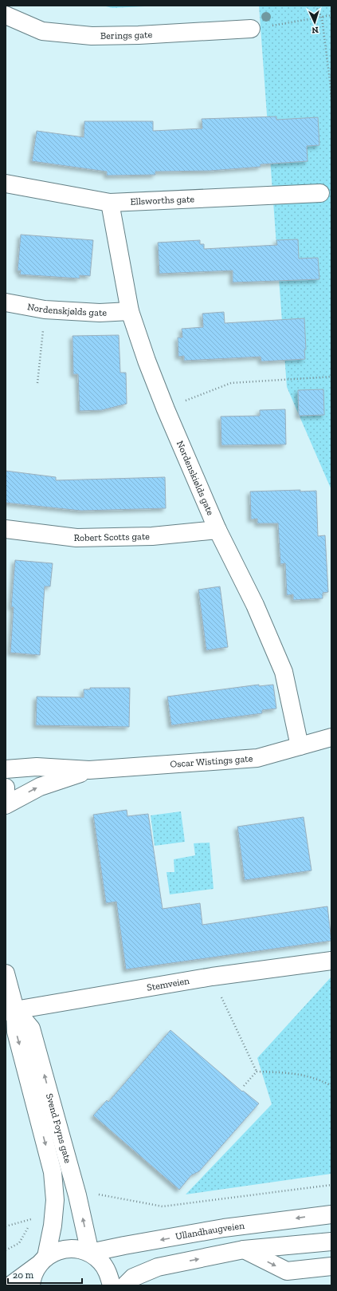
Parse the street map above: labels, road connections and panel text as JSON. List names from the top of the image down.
{
  "streets": {
    "street": [
      "Berings gate",
      "Ellsworths gate",
      "Nordenskjølds gate",
      "Nordenskiølds gate",
      "Robert Scotts gate",
      "Oscar Wistings gate",
      "Stemveien",
      "Svend Foyns gate",
      "Ullandhaugveien"
    ]
  },
  "crossings": [
    ["Ellsworths gate", "Nordenskiølds gate"],
    ["Nordenskjølds gate", "Nordenskiølds gate"],
    ["Nordenskiølds gate", "Robert Scotts gate"],
    ["Nordenskiølds gate", "Oscar Wistings gate"],
    ["Stemveien", "Svend Foyns gate"],
    ["Svend Foyns gate", "Ullandhaugveien"]
  ],
  "scale_bar": "20 m",
  "north": "bottom"
}
